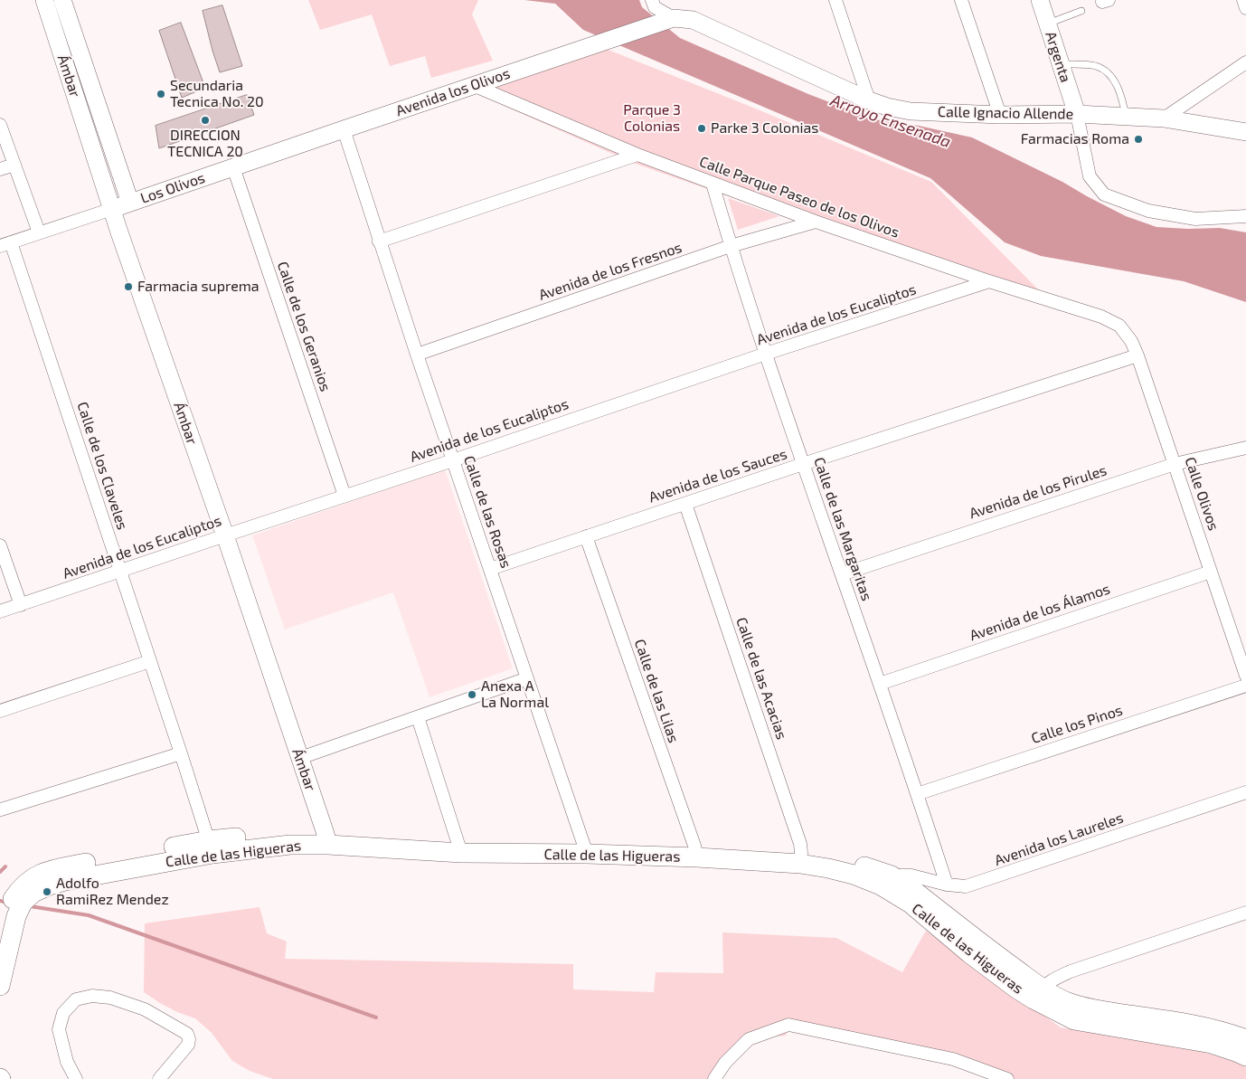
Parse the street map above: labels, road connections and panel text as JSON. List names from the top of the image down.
{
  "streets": {
    "main road": ["Calle de las Higueras"],
    "street": [
      "Argenta",
      "Ámbar",
      "Avenida los Olivos",
      "Calle Ignacio Allende",
      "Los Olivos",
      "Calle Parque Paseo de los Olivos",
      "Avenida de los Fresnos",
      "Avenida de los Eucaliptos",
      "Calle de los Geranios",
      "Calle de los Claveles",
      "Avenida de los Sauces",
      "Avenida de los Pirules",
      "Calle Olivos",
      "Calle de las Rosas",
      "Calle de las Margaritas",
      "Avenida de los Álamos",
      "Calle de las Acacias",
      "Calle de las Lilas",
      "Calle los Pinos",
      "Avenida los Laureles"
    ]
  },
  "crossings": [
    ["Argenta", "Calle Ignacio Allende"],
    ["Ámbar", "Los Olivos"],
    ["Ámbar", "Avenida de los Eucaliptos"],
    ["Ámbar", "Calle de las Higueras"],
    ["Avenida los Olivos", "Calle Ignacio Allende"],
    ["Avenida los Olivos", "Los Olivos"],
    ["Avenida los Olivos", "Calle Parque Paseo de los Olivos"],
    ["Avenida los Olivos", "Calle de los Geranios"],
    ["Avenida los Olivos", "Calle de las Rosas"],
    ["Los Olivos", "Calle de los Geranios"],
    ["Calle Parque Paseo de los Olivos", "Avenida de los Fresnos"],
    ["Calle Parque Paseo de los Olivos", "Avenida de los Eucaliptos"],
    ["Calle Parque Paseo de los Olivos", "Calle Olivos"],
    ["Calle Parque Paseo de los Olivos", "Calle de las Margaritas"],
    ["Avenida de los Fresnos", "Calle de las Rosas"],
    ["Avenida de los Fresnos", "Calle de las Margaritas"],
    ["Avenida de los Eucaliptos", "Calle de los Geranios"],
    ["Avenida de los Eucaliptos", "Calle de los Claveles"],
    ["Avenida de los Eucaliptos", "Calle de las Rosas"],
    ["Avenida de los Eucaliptos", "Calle de las Margaritas"],
    ["Calle de los Claveles", "Calle de las Higueras"],
    ["Avenida de los Sauces", "Calle Olivos"],
    ["Avenida de los Sauces", "Calle de las Rosas"],
    ["Avenida de los Sauces", "Calle de las Margaritas"],
    ["Avenida de los Sauces", "Calle de las Acacias"],
    ["Avenida de los Sauces", "Calle de las Lilas"],
    ["Avenida de los Pirules", "Calle Olivos"],
    ["Avenida de los Pirules", "Calle de las Margaritas"],
    ["Calle Olivos", "Avenida de los Álamos"],
    ["Calle de las Rosas", "Calle de las Higueras"],
    ["Calle de las Margaritas", "Avenida de los Álamos"],
    ["Calle de las Margaritas", "Calle los Pinos"],
    ["Calle de las Margaritas", "Avenida los Laureles"],
    ["Calle de las Acacias", "Calle de las Higueras"],
    ["Calle de las Lilas", "Calle de las Higueras"],
    ["Avenida los Laureles", "Calle de las Higueras"]
  ],
  "water": ["Arroyo Ensenada"],
  "parks": ["Parque 3 Colonias"],
  "places": [
    "Secundaria Tecnica No. 20",
    "DIRECCION TECNICA 20",
    "Parke 3 Colonias",
    "Farmacias Roma",
    "Farmacia suprema",
    "Anexa A La Normal",
    "Adolfo RamiRez Mendez"
  ]
}
